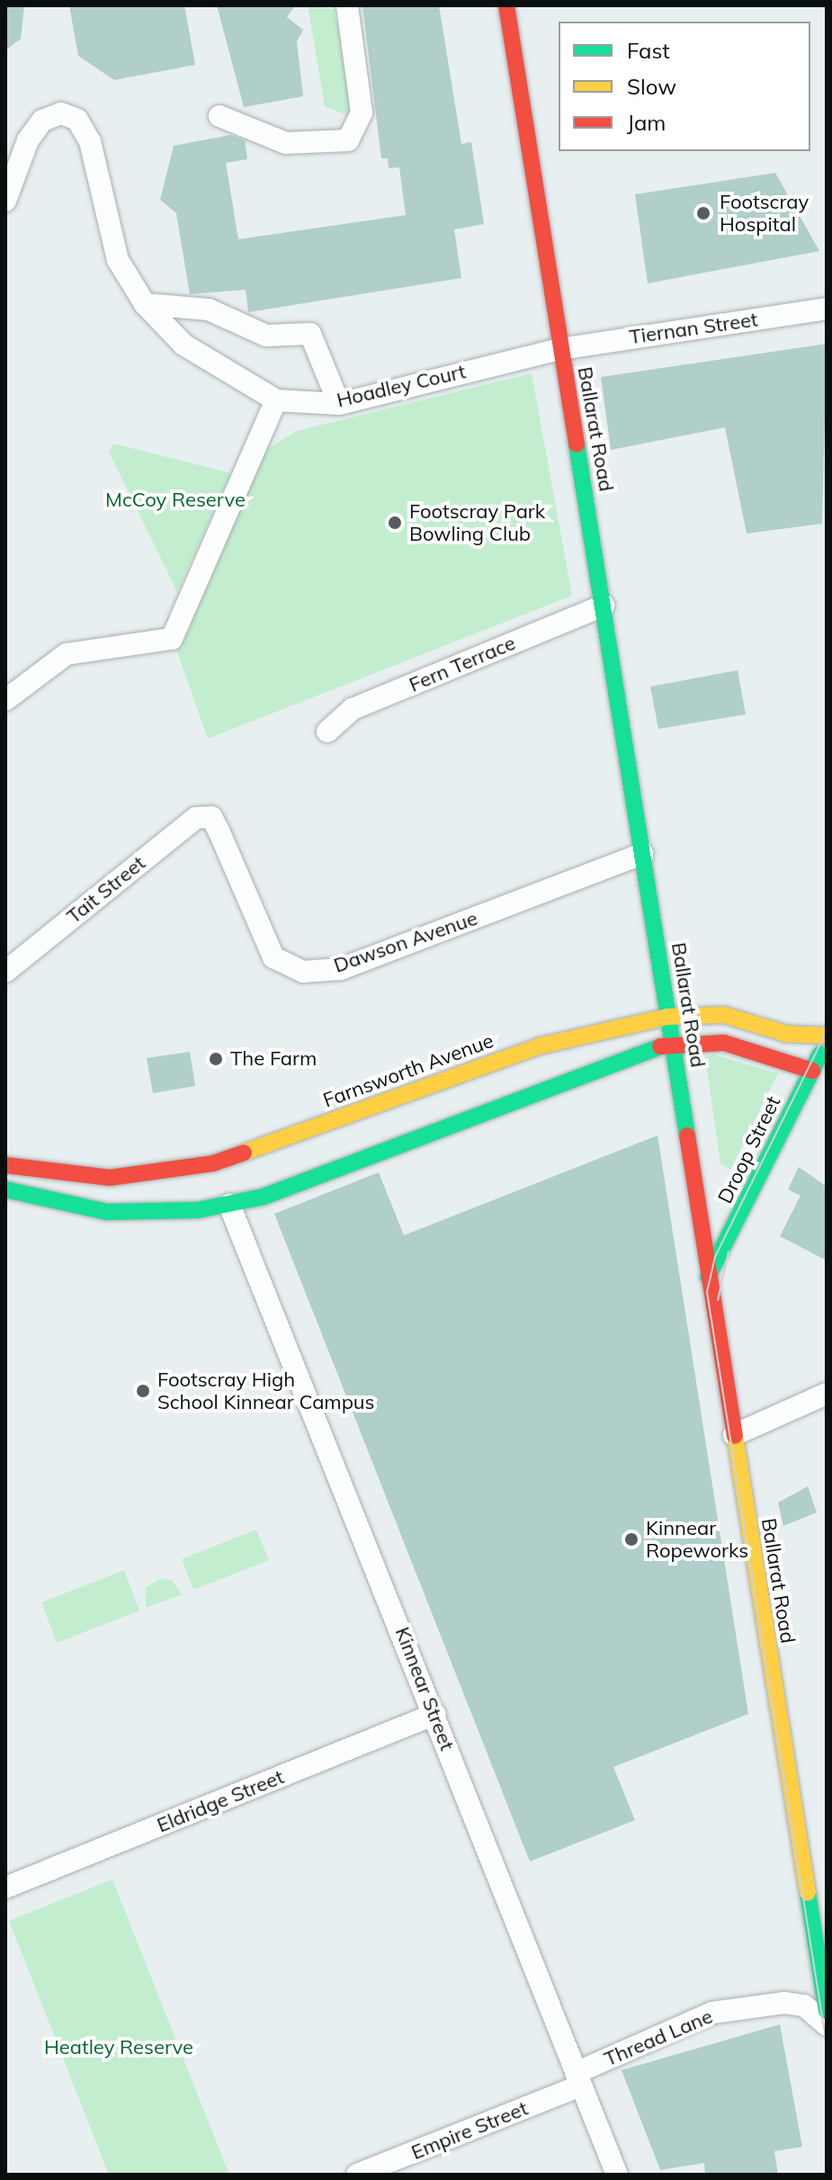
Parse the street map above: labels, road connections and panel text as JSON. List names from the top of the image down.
{
  "streets": {
    "main road": ["Ballarat Road", "Farnsworth Avenue", "Droop Street"],
    "street": [
      "Tiernan Street",
      "Hoadley Court",
      "Fern Terrace",
      "Tait Street",
      "Dawson Avenue",
      "Kinnear Street",
      "Eldridge Street",
      "Thread Lane",
      "Empire Street"
    ]
  },
  "crossings": [
    ["Tiernan Street", "Hoadley Court"],
    ["Tiernan Street", "Ballarat Road"],
    ["Hoadley Court", "Ballarat Road"],
    ["Ballarat Road", "Fern Terrace"],
    ["Ballarat Road", "Dawson Avenue"],
    ["Ballarat Road", "Farnsworth Avenue"],
    ["Ballarat Road", "Droop Street"],
    ["Ballarat Road", "Thread Lane"],
    ["Tait Street", "Dawson Avenue"],
    ["Farnsworth Avenue", "Droop Street"],
    ["Farnsworth Avenue", "Kinnear Street"],
    ["Kinnear Street", "Eldridge Street"],
    ["Kinnear Street", "Thread Lane"],
    ["Kinnear Street", "Empire Street"],
    ["Thread Lane", "Empire Street"]
  ],
  "parks": ["McCoy Reserve", "Heatley Reserve"],
  "places": [
    "Footscray Hospital",
    "Footscray Park Bowling Club",
    "The Farm",
    "Footscray High School Kinnear Campus",
    "Kinnear Ropeworks"
  ],
  "legend": ["Fast", "Slow", "Jam"]
}
